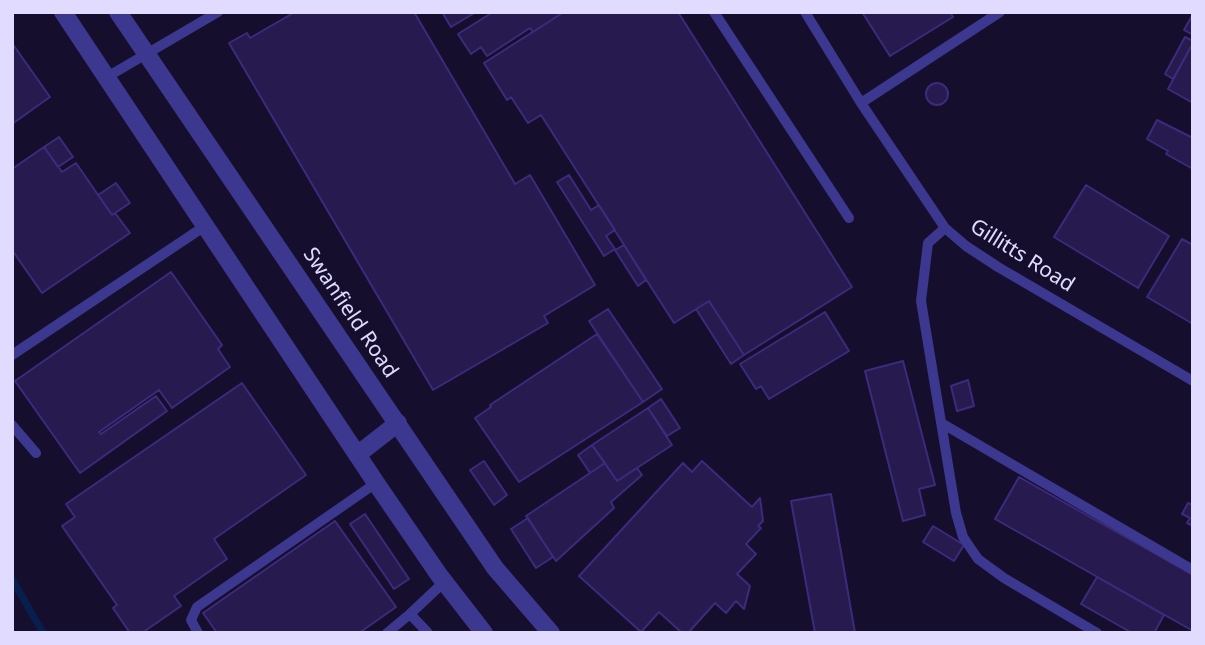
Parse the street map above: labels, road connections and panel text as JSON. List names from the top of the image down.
{
  "streets": {
    "street": ["Swanfield Road"],
    "lane": ["Gillitts Road"]
  }
}
